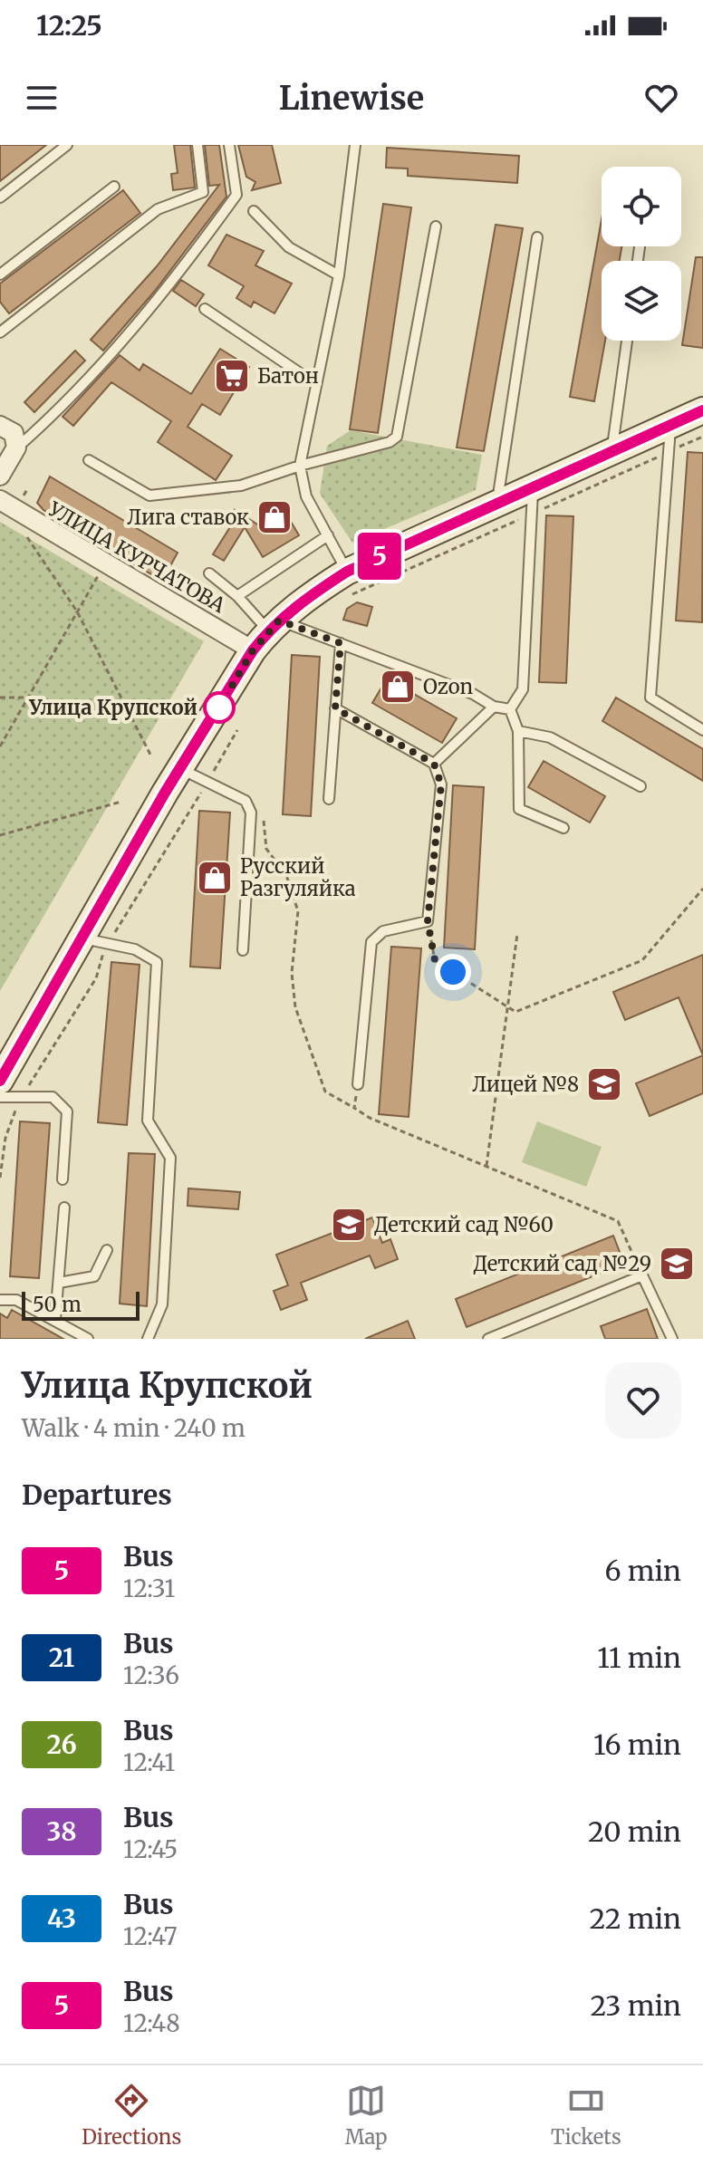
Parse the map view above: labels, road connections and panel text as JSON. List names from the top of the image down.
{
  "streets": {
    "street": ["УЛИЦА КУРЧАТОВА"]
  },
  "places": {
    "supermarket": ["Батон"],
    "shop": ["Лига ставок", "Ozon", "Русский Разгуляйка"],
    "other": ["Улица Крупской"],
    "school or university": ["Лицей №8", "Детский сад №60", "Детский сад №29"]
  },
  "lines": ["bus line 5"],
  "scale_bar": "50 m",
  "page": {
    "status": "12:25",
    "header": "Linewise",
    "on_map": "5",
    "scale": "50 m",
    "heading": [
      ["Улица Крупской", "Walk · 4 min · 240 m"],
      "Departures"
    ],
    "list": [
      {
        "mark": "5",
        "name": "Bus",
        "note": "12:31",
        "value": "6 min"
      },
      {
        "mark": "21",
        "name": "Bus",
        "note": "12:36",
        "value": "11 min"
      },
      {
        "mark": "26",
        "name": "Bus",
        "note": "12:41",
        "value": "16 min"
      },
      {
        "mark": "38",
        "name": "Bus",
        "note": "12:45",
        "value": "20 min"
      },
      {
        "mark": "43",
        "name": "Bus",
        "note": "12:47",
        "value": "22 min"
      },
      {
        "mark": "5",
        "name": "Bus",
        "note": "12:48",
        "value": "23 min"
      }
    ],
    "tabs": ["Directions", "Map", "Tickets"]
  }
}
